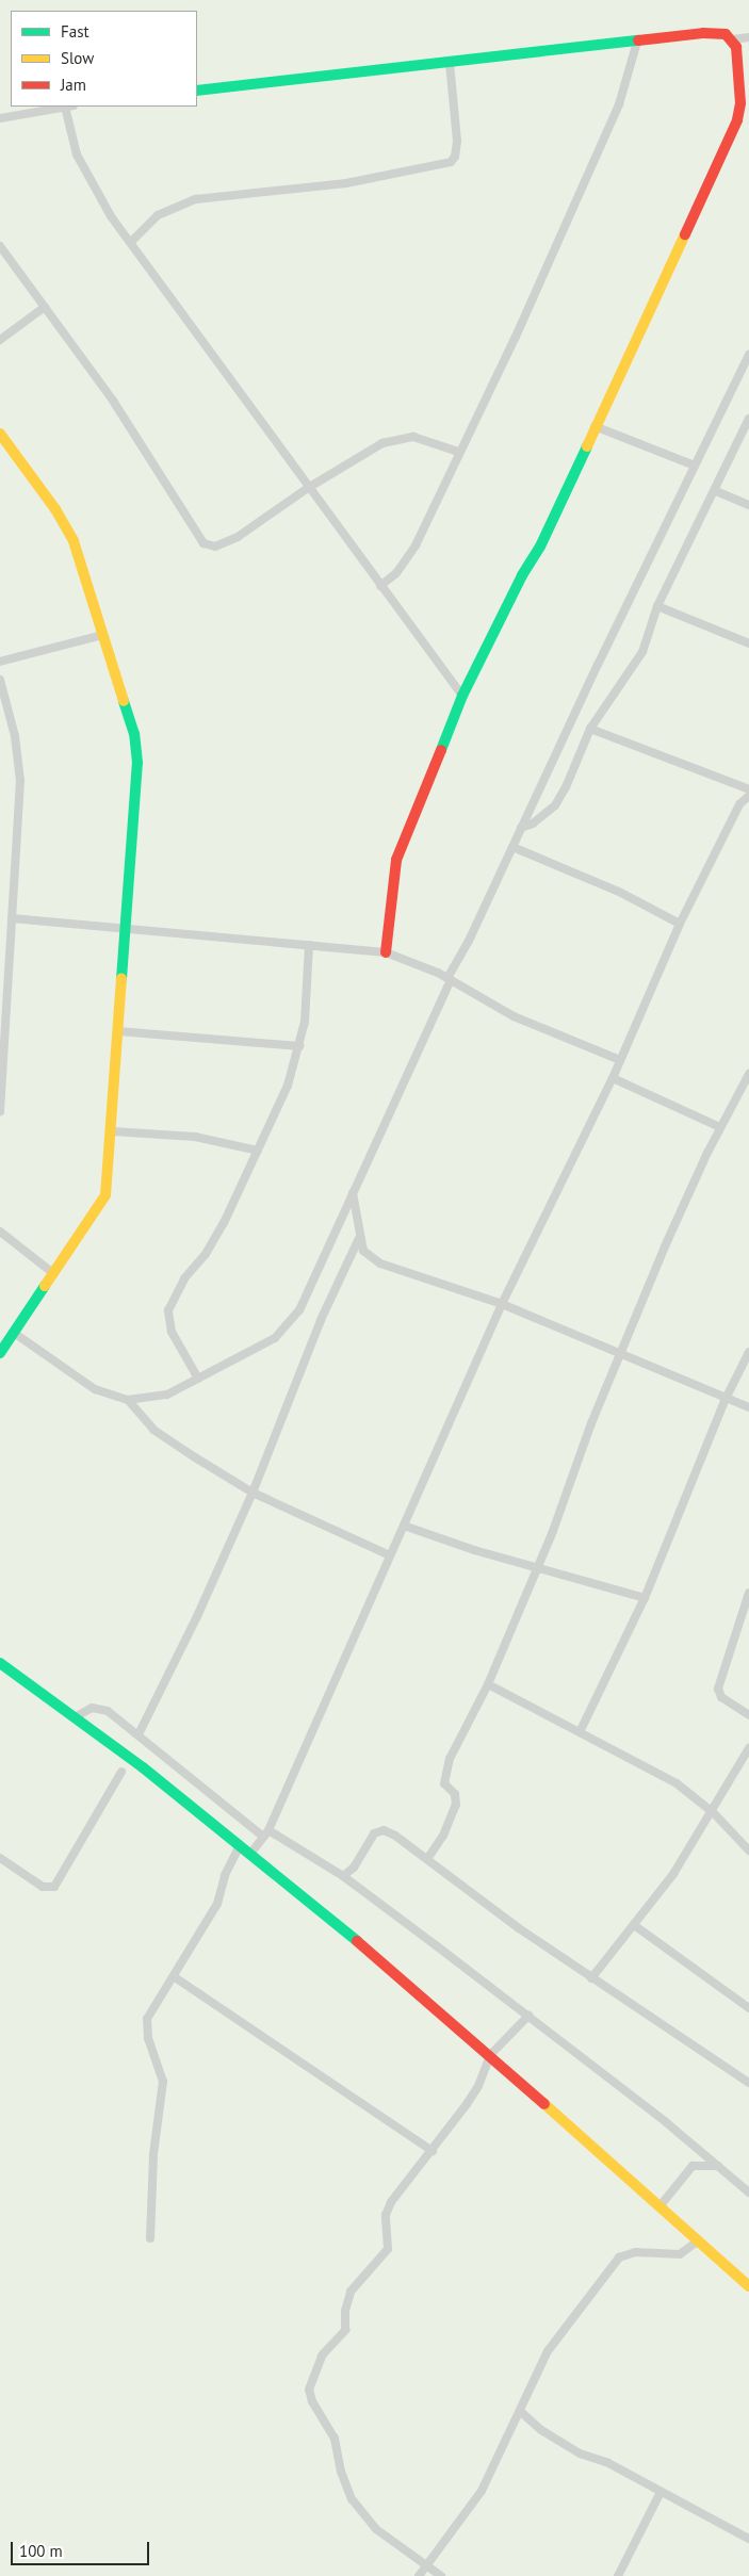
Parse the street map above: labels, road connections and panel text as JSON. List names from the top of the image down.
{
  "legend": ["Fast", "Slow", "Jam"],
  "scale_bar": "100 m"
}
